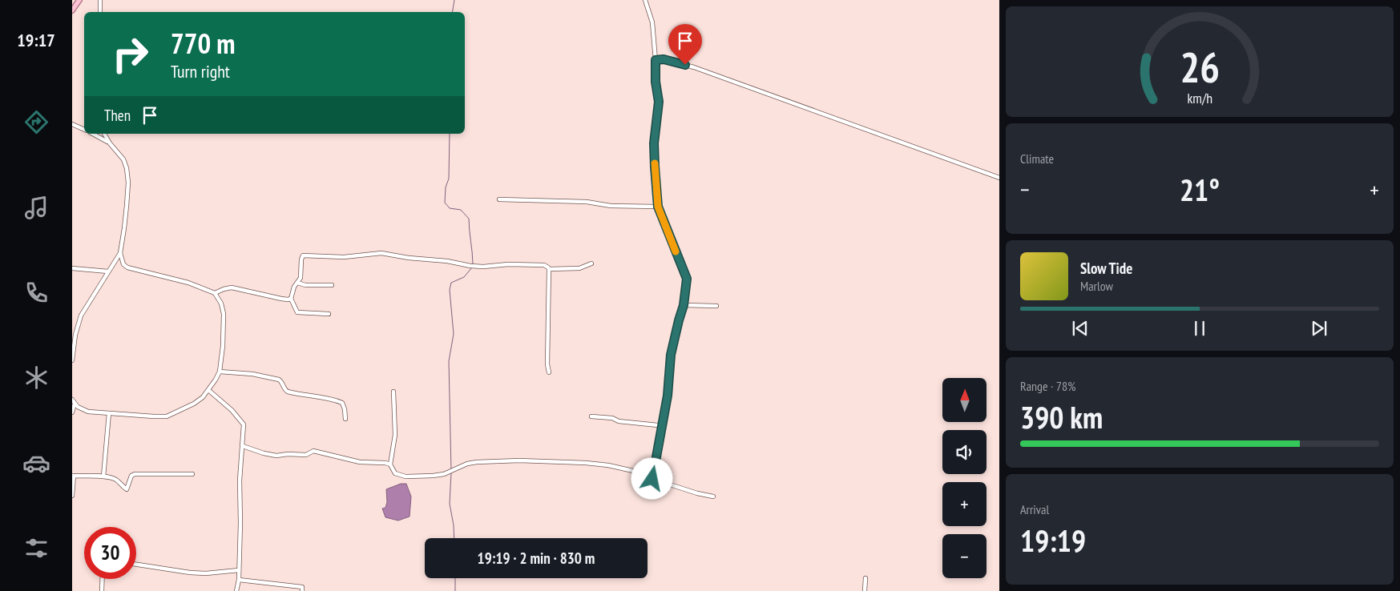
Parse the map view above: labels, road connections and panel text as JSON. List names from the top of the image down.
{
  "north": "top",
  "page": {
    "tabs": "19:17",
    "turn": ["770 m", "Turn right"],
    "then": "Then",
    "tile": [
      "Climate",
      ["Range · 78%", "390 km"],
      ["Arrival", "19:19"]
    ],
    "heat": ["−", "21°", "+"],
    "song": ["Slow Tide", "Marlow"],
    "map_buttons": ["+", "−"],
    "limit": "30",
    "trip": "19:19 · 2 min · 830 m",
    "gauge": ["26", "km/h"]
  }
}
